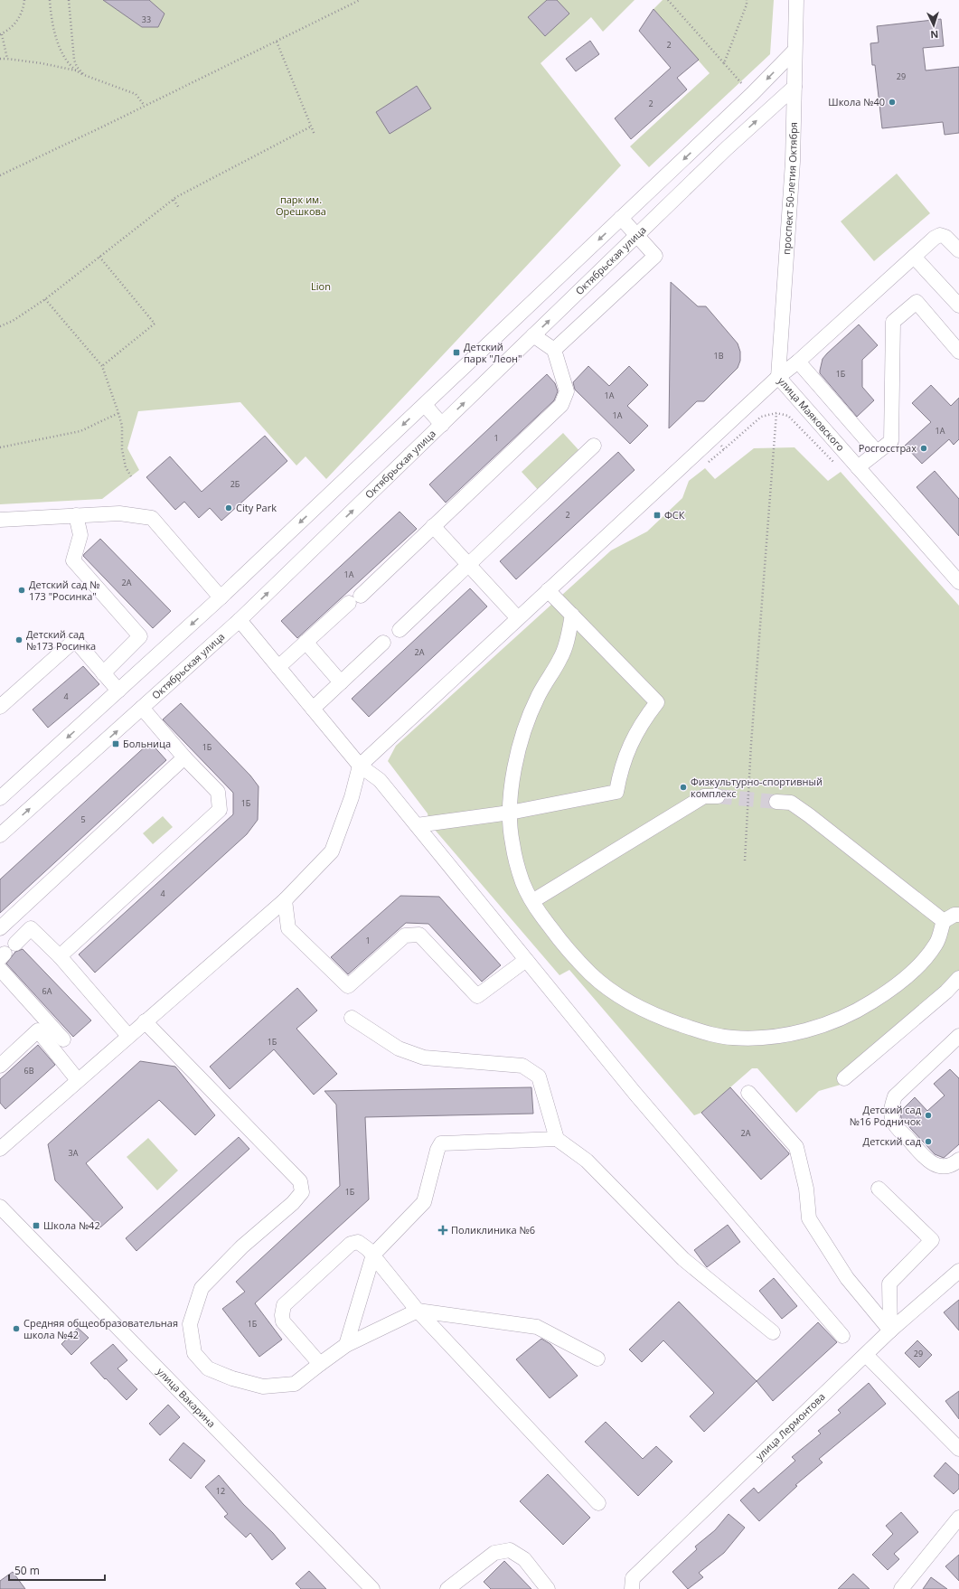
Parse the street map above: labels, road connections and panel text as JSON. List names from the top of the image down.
{
  "streets": {
    "street": [
      "проспект 50-летия Октября",
      "Октябрьская улица",
      "улица Маяковского",
      "улица Вакарина",
      "улица Лермонтова"
    ]
  },
  "crossings": [
    ["проспект 50-летия Октября", "Октябрьская улица"],
    ["проспект 50-летия Октября", "улица Маяковского"]
  ],
  "parks": ["парк им. Орешкова", "Lion"],
  "places": {
    "other": [
      "Школа №40",
      "Росгосстрах",
      "City Park",
      "Детский сад № 173 \"Росинка\"",
      "Детский сад №173 Росинка",
      "Физкультурно-спортивный комплекс",
      "Детский сад №16 Родничок",
      "Детский сад",
      "Средняя общеобразовательная школа №42"
    ],
    "transit": [
      "Детский парк \"Леон\"",
      "ФСК",
      "Больница",
      "Школа №42"
    ],
    "health": ["Поликлиника №6"]
  },
  "house_numbers": [
    "33",
    "2",
    "29",
    "2",
    "1В",
    "1Б",
    "1А",
    "1А",
    "1А",
    "1",
    "2Б",
    "2",
    "1А",
    "2А",
    "2А",
    "4",
    "1Б",
    "1Б",
    "5",
    "4",
    "1",
    "6А",
    "1Б",
    "6В",
    "2А",
    "3А",
    "1Б",
    "1Б",
    "29",
    "12"
  ],
  "scale_bar": "50 m",
  "north": "bottom"
}
